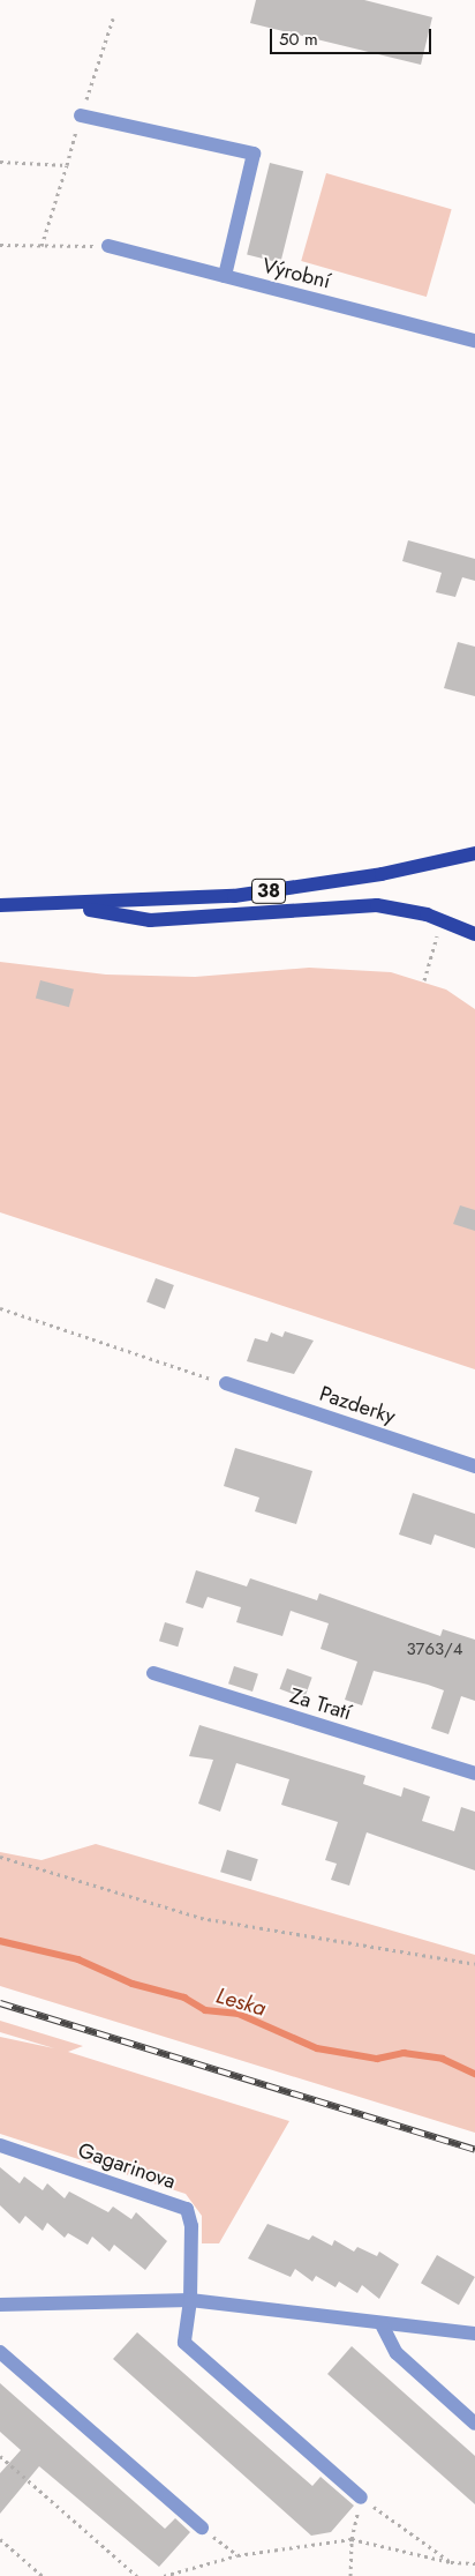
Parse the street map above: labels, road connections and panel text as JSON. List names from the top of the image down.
{
  "streets": {
    "main road": ["38"],
    "street": [
      "Výrobní",
      "Pazderky",
      "Za Tratí",
      "Gagarinova"
    ]
  },
  "water": ["Leska"],
  "house_numbers": ["3763/4"],
  "scale_bar": "50 m"
}
